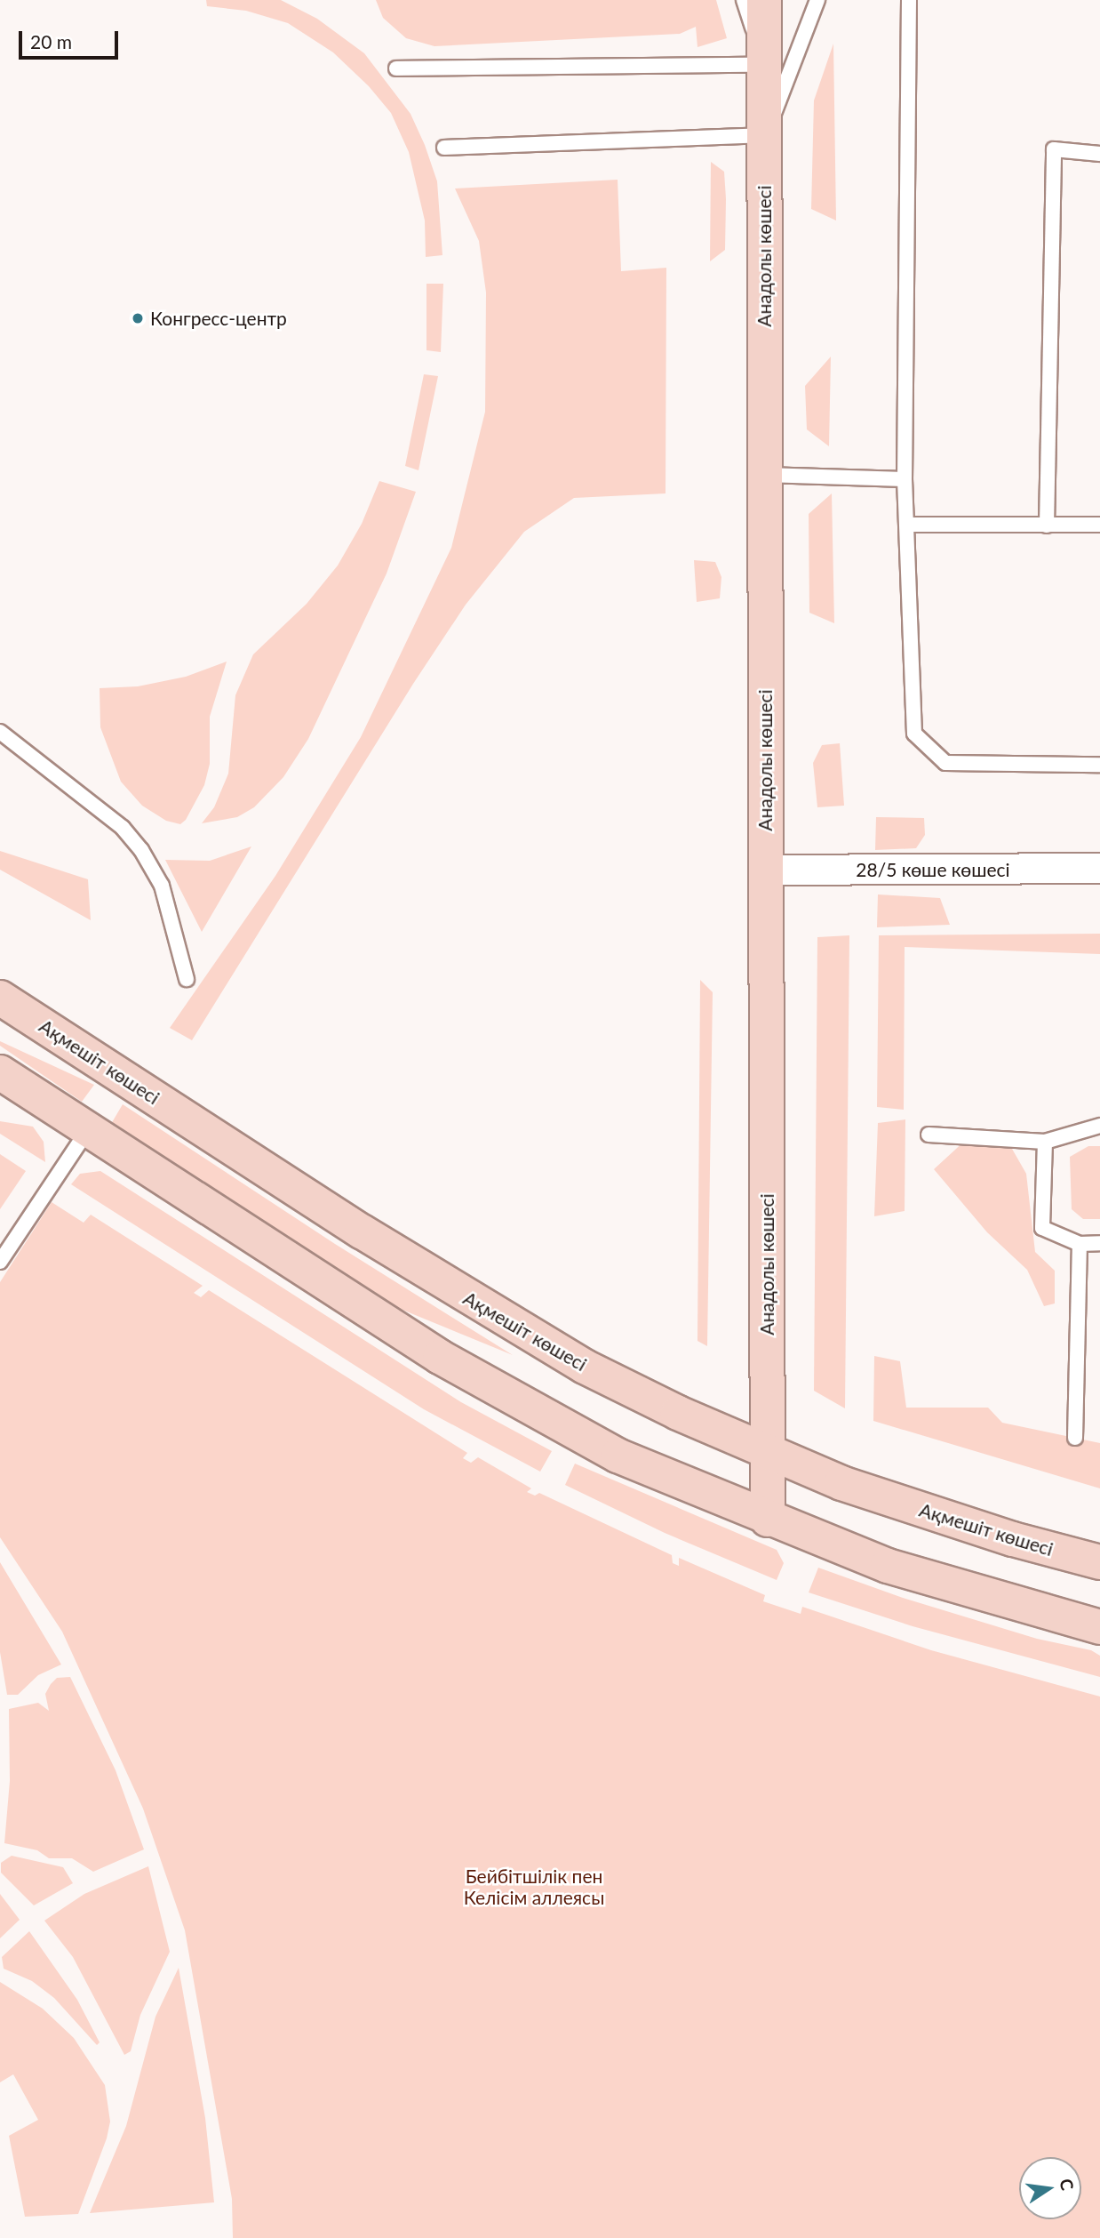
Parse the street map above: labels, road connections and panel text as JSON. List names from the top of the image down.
{
  "streets": {
    "street": ["Анадолы көшесі", "28/5 көше көшесі", "Ақмешіт көшесі"]
  },
  "crossings": [
    ["Анадолы көшесі", "28/5 көше көшесі"],
    ["Анадолы көшесі", "Ақмешіт көшесі"]
  ],
  "parks": ["Бейбітшілік пен Келісім аллеясы"],
  "places": ["Конгресс-центр"],
  "scale_bar": "20 m",
  "north": "right"
}
